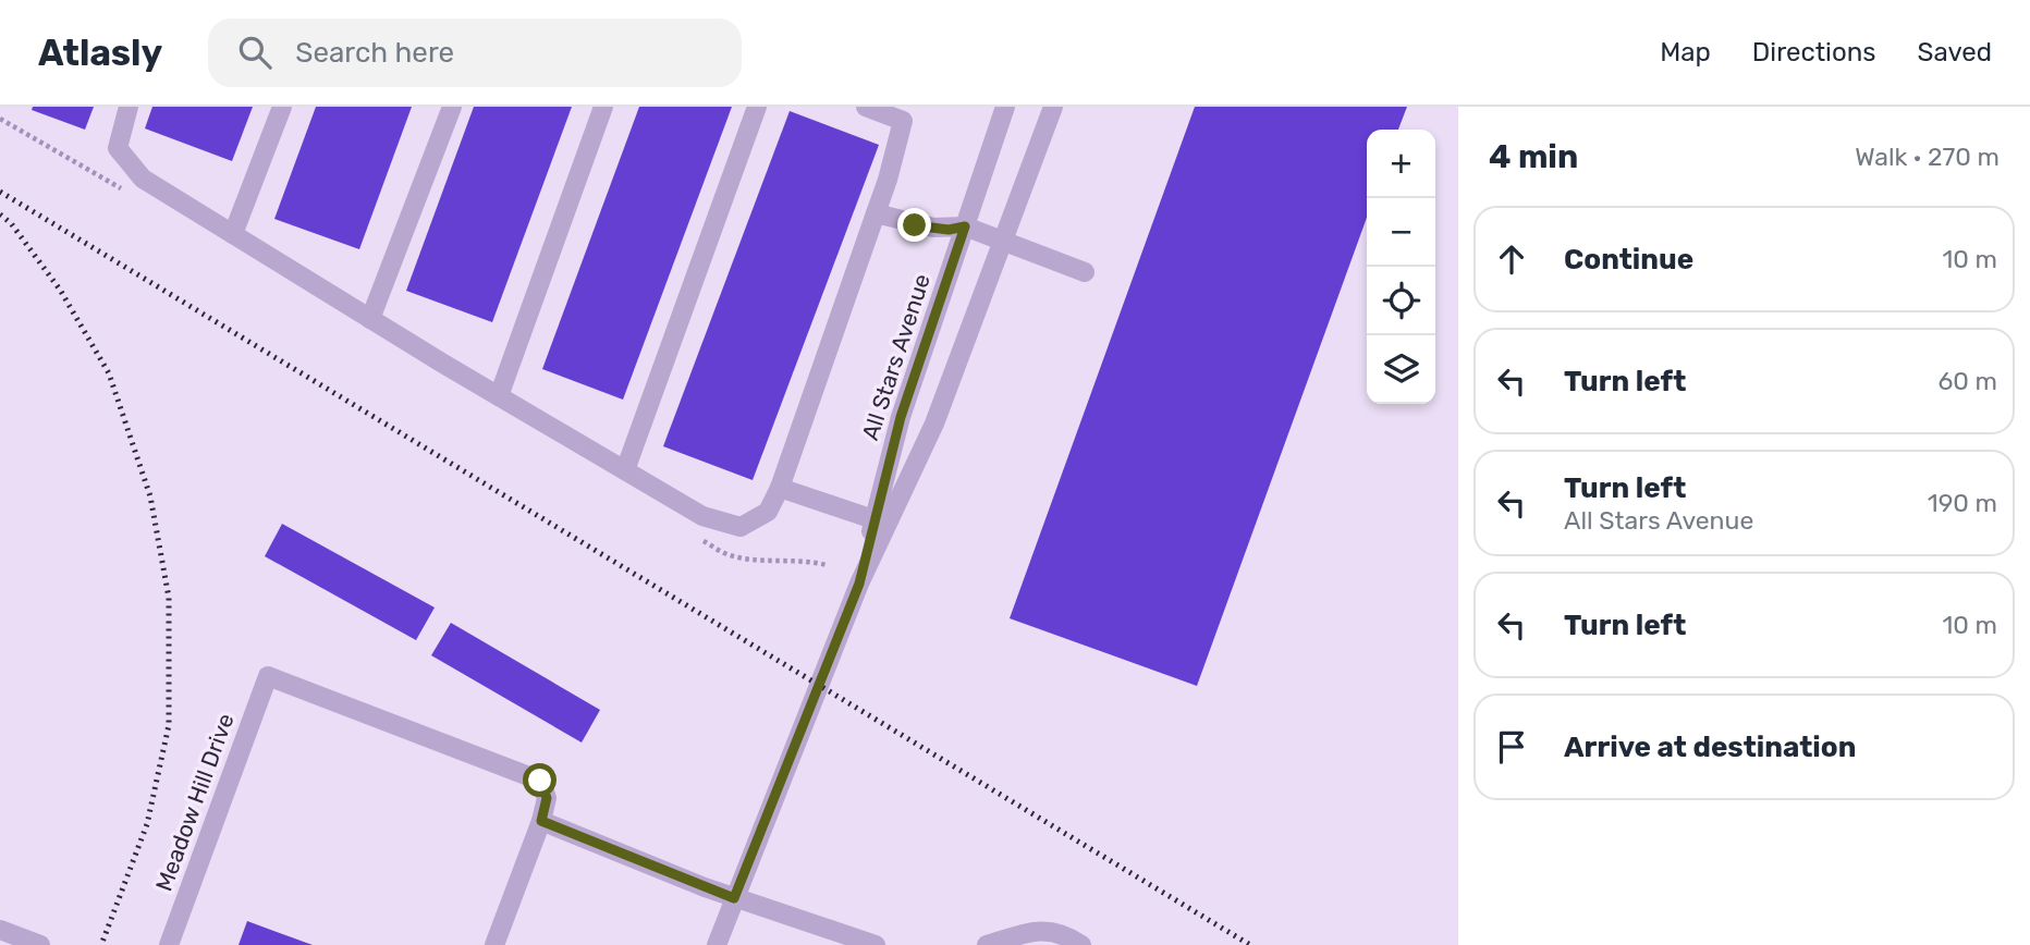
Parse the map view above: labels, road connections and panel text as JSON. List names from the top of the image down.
{
  "streets": {
    "street": ["All Stars Avenue", "Meadow Hill Drive"]
  },
  "page": {
    "header": "Atlasly",
    "search": "Search here",
    "nav": ["Map", "Directions", "Saved"],
    "heading": ["4 min", "Walk · 270 m"],
    "map_buttons": ["+", "−"],
    "list": [
      ["Continue", "10 m"],
      ["Turn left", "60 m"],
      ["Turn left", "All Stars Avenue", "190 m"],
      ["Turn left", "10 m"],
      "Arrive at destination"
    ]
  }
}
